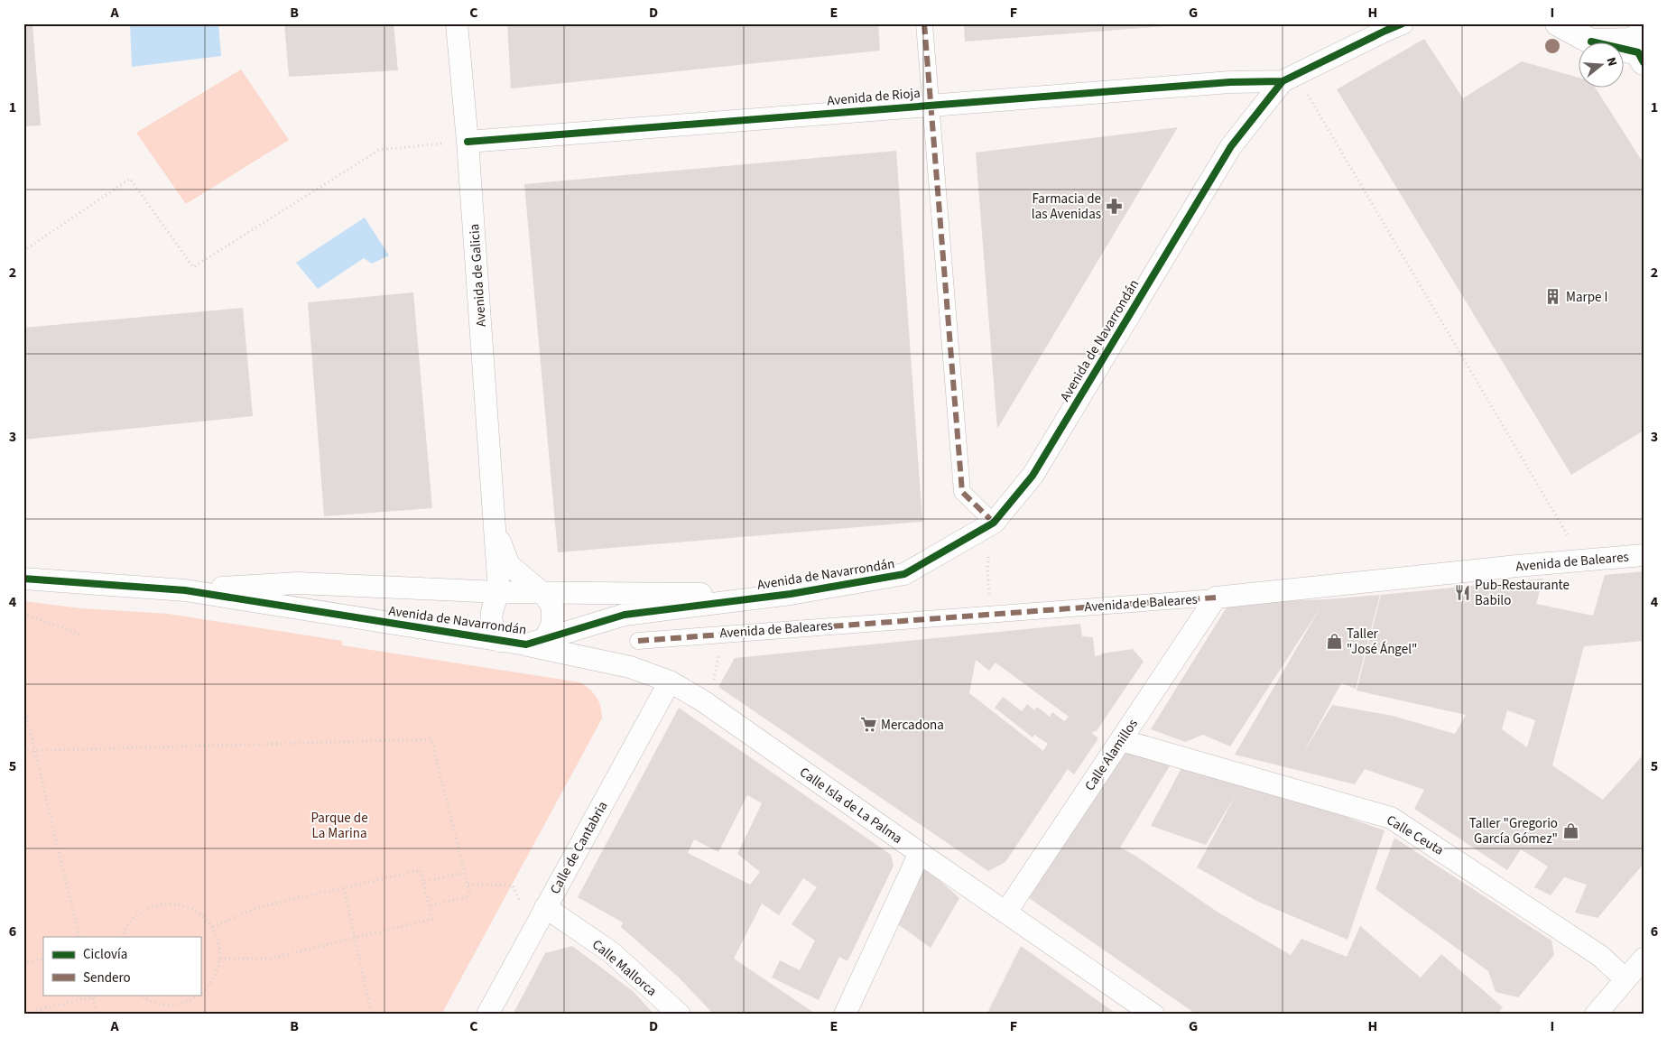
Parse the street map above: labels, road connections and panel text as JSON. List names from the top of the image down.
{
  "streets": {
    "street": [
      "Avenida de Rioja",
      "Avenida de Galicia",
      "Avenida de Navarrondán",
      "Avenida de Baleares",
      "Calle Alamillos",
      "Calle Isla de La Palma",
      "Calle Ceuta",
      "Calle de Cantabria",
      "Calle Mallorca"
    ]
  },
  "crossings": [
    ["Avenida de Rioja", "Avenida de Galicia"],
    ["Avenida de Rioja", "Avenida de Navarrondán"],
    ["Avenida de Galicia", "Avenida de Navarrondán"],
    ["Avenida de Galicia", "Calle Isla de La Palma"],
    ["Avenida de Navarrondán", "Calle Isla de La Palma"],
    ["Avenida de Baleares", "Calle Alamillos"],
    ["Calle Alamillos", "Calle Isla de La Palma"],
    ["Calle Alamillos", "Calle Ceuta"],
    ["Calle Isla de La Palma", "Calle de Cantabria"],
    ["Calle de Cantabria", "Calle Mallorca"]
  ],
  "parks": ["Parque de La Marina"],
  "places": {
    "pharmacy": ["Farmacia de las Avenidas"],
    "building": ["Marpe I"],
    "restaurant": ["Pub-Restaurante Babilo"],
    "shop": ["Taller \"José Ángel\"", "Taller \"Gregorio García Gómez\""],
    "supermarket": ["Mercadona"]
  },
  "legend": ["Ciclovía", "Sendero"],
  "north": "right",
  "grid": {
    "columns": [
      "A",
      "B",
      "C",
      "D",
      "E",
      "F",
      "G",
      "H",
      "I"
    ],
    "rows": [
      "1",
      "2",
      "3",
      "4",
      "5",
      "6"
    ]
  }
}
